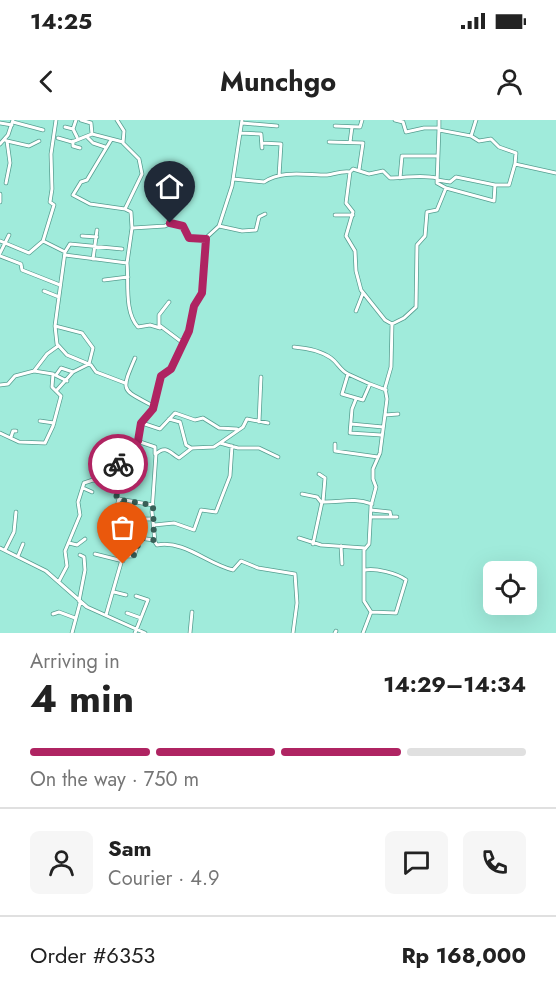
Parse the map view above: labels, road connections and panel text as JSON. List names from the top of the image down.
{
  "page": {
    "status": "14:25",
    "header": "Munchgo",
    "heading": ["4 min", "Arriving in", "14:29–14:34"],
    "panel": [
      "Sam",
      "Courier · 4.9",
      "Order #6353",
      "Rp 168,000"
    ],
    "bar": "On the way · 750 m"
  }
}
